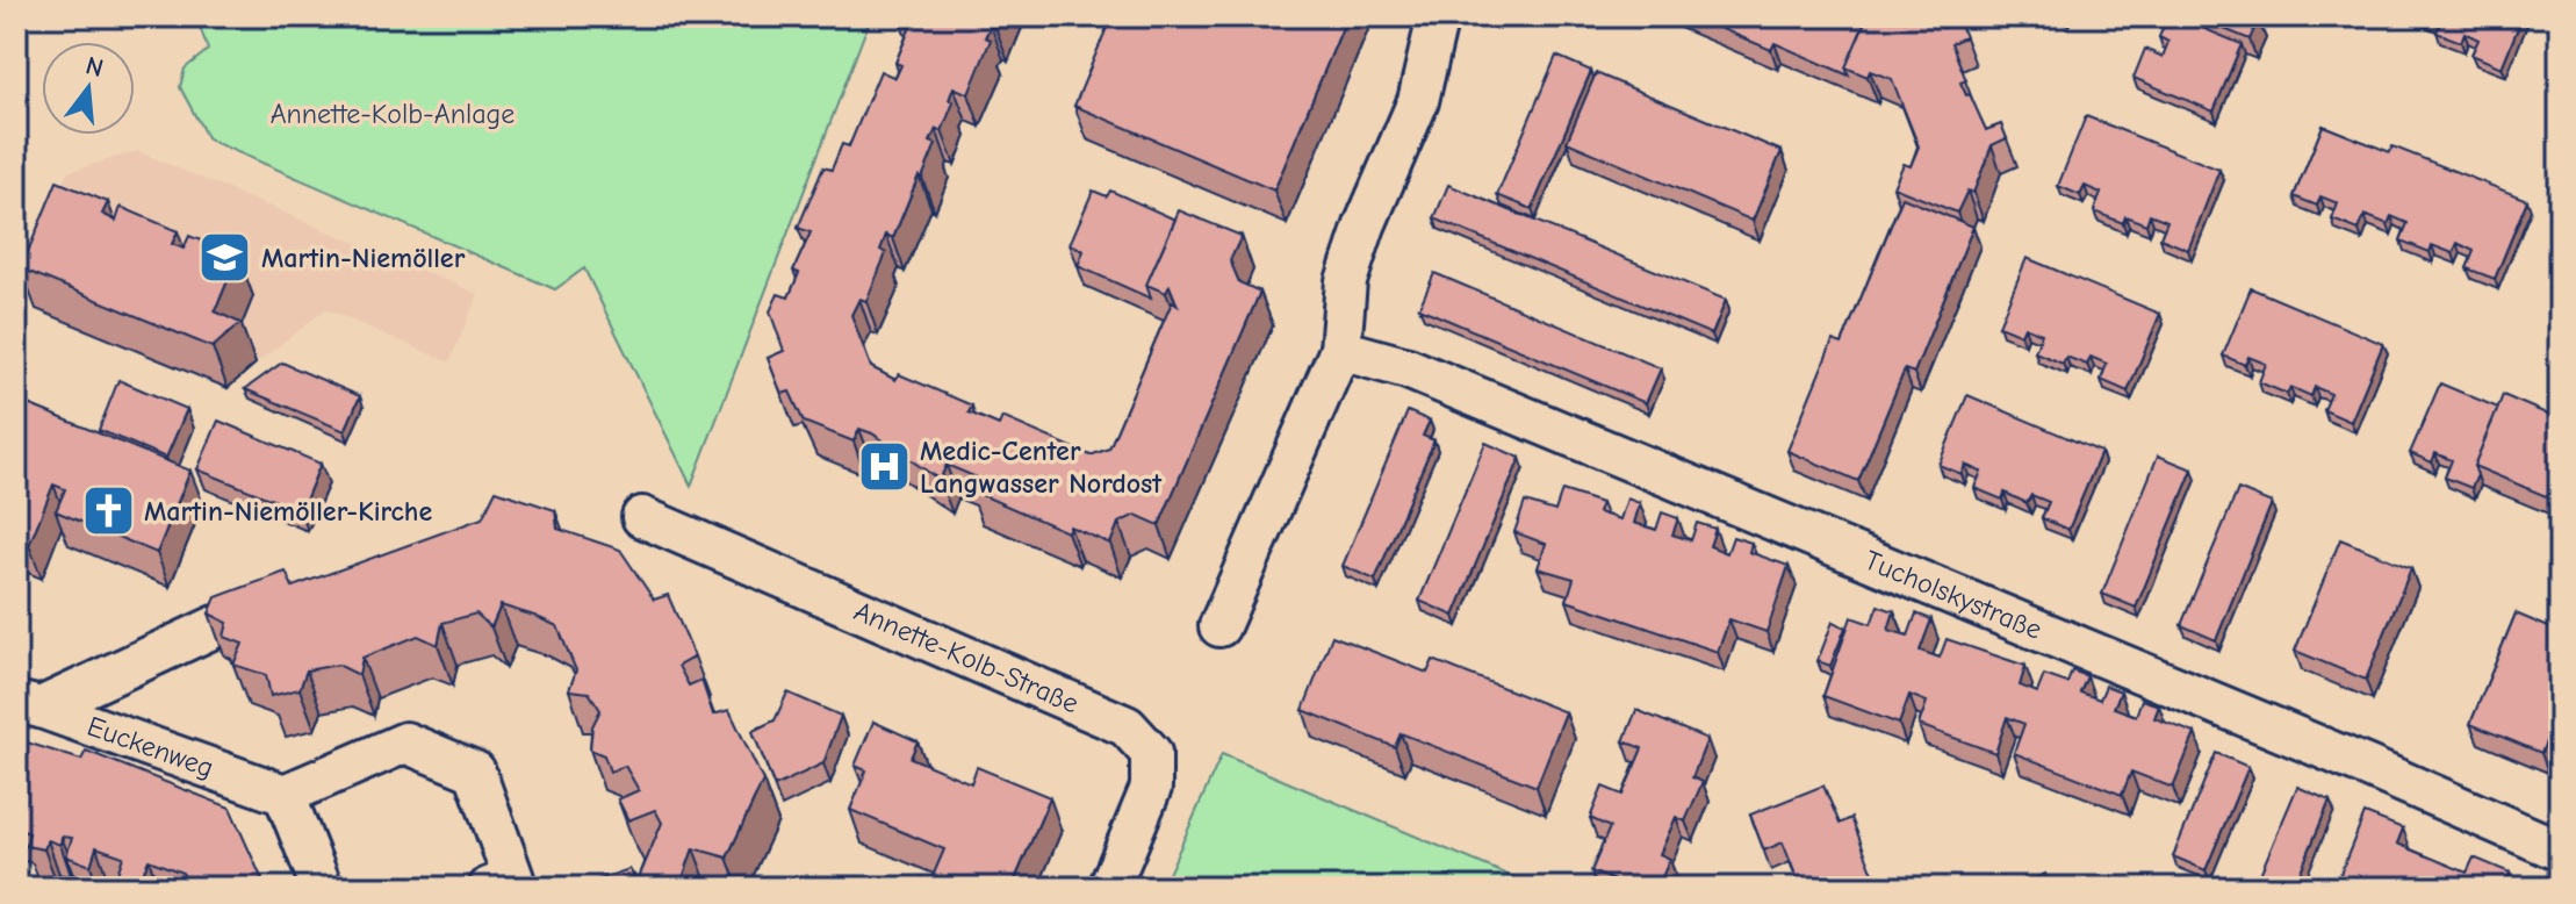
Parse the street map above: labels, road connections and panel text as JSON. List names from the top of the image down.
{
  "streets": {
    "street": ["Tucholskystraße", "Annette-Kolb-Straße", "Euckenweg"]
  },
  "parks": ["Annette-Kolb-Anlage"],
  "places": {
    "school or university": ["Martin-Niemöller"],
    "hospital": ["Medic-Center Langwasser Nordost"],
    "church": ["Martin-Niemöller-Kirche"]
  },
  "north": "top"
}
